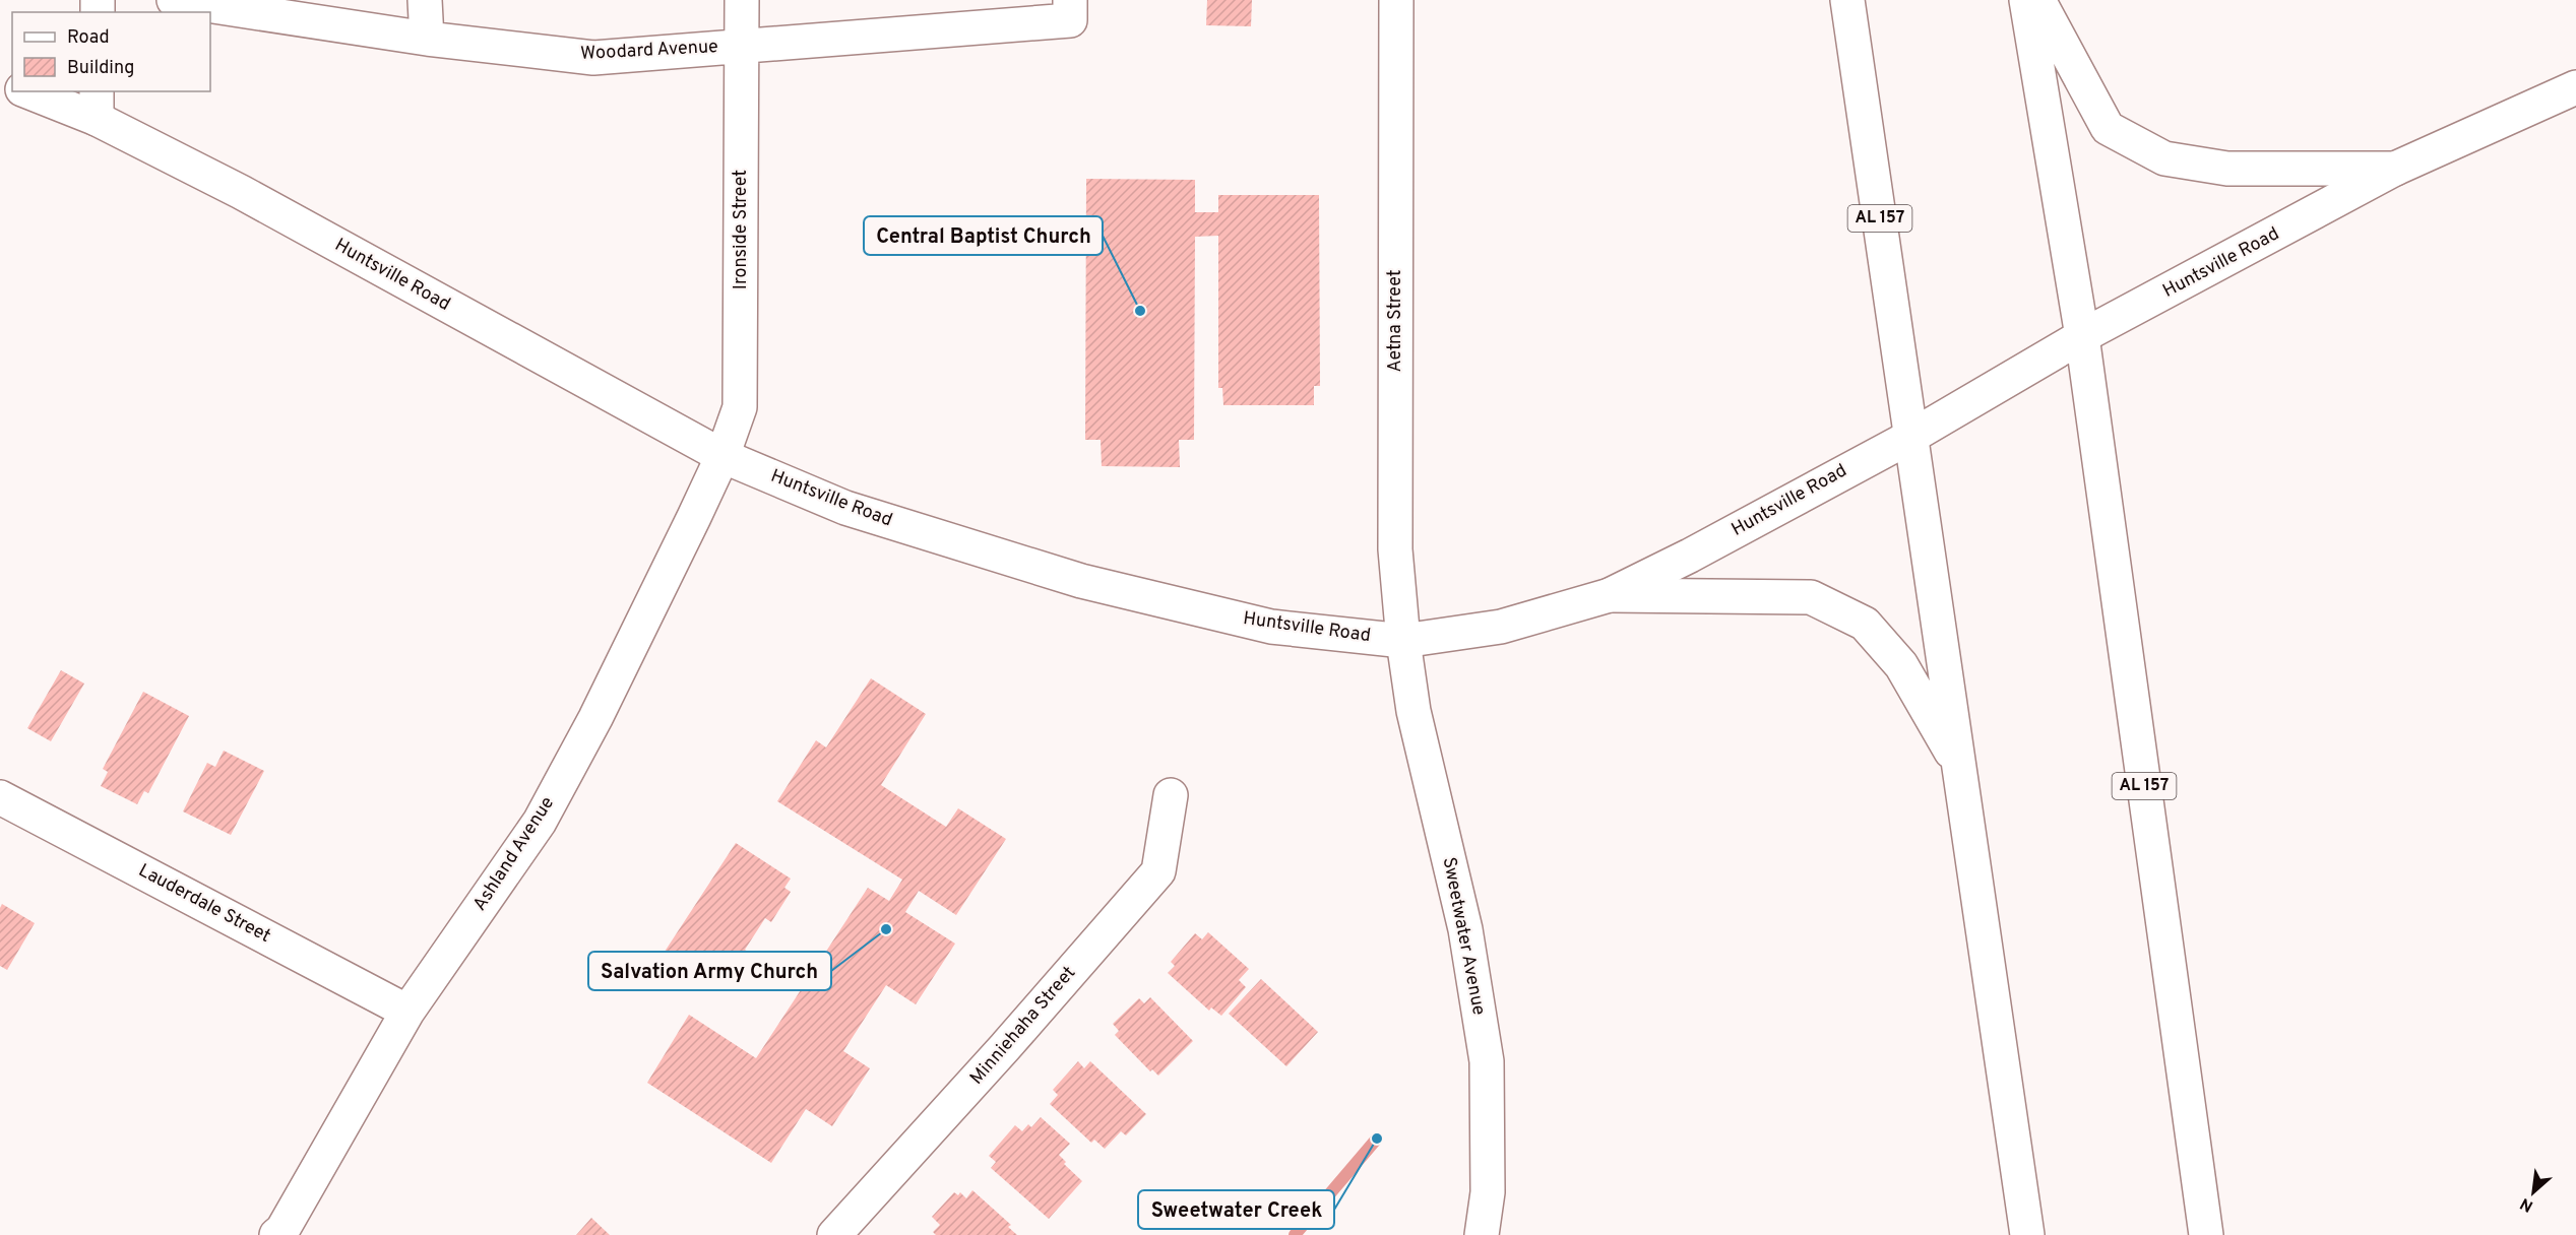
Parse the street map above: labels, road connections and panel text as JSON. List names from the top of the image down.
{
  "streets": {
    "main road": [
      "Woodard Avenue",
      "AL 157",
      "Ironside Street",
      "Huntsville Road",
      "Aetna Street",
      "Ashland Avenue",
      "Lauderdale Street",
      "Sweetwater Avenue",
      "Minniehaha Street"
    ]
  },
  "crossings": [
    ["Woodard Avenue", "Ironside Street"],
    ["AL 157", "Huntsville Road"],
    ["Ironside Street", "Huntsville Road"],
    ["Ironside Street", "Ashland Avenue"],
    ["Huntsville Road", "Aetna Street"],
    ["Huntsville Road", "Ashland Avenue"],
    ["Huntsville Road", "Sweetwater Avenue"],
    ["Aetna Street", "Sweetwater Avenue"],
    ["Ashland Avenue", "Lauderdale Street"]
  ],
  "places": ["Central Baptist Church", "Salvation Army Church", "Sweetwater Creek"],
  "legend": ["Road", "Building"],
  "north": "bottom left"
}
